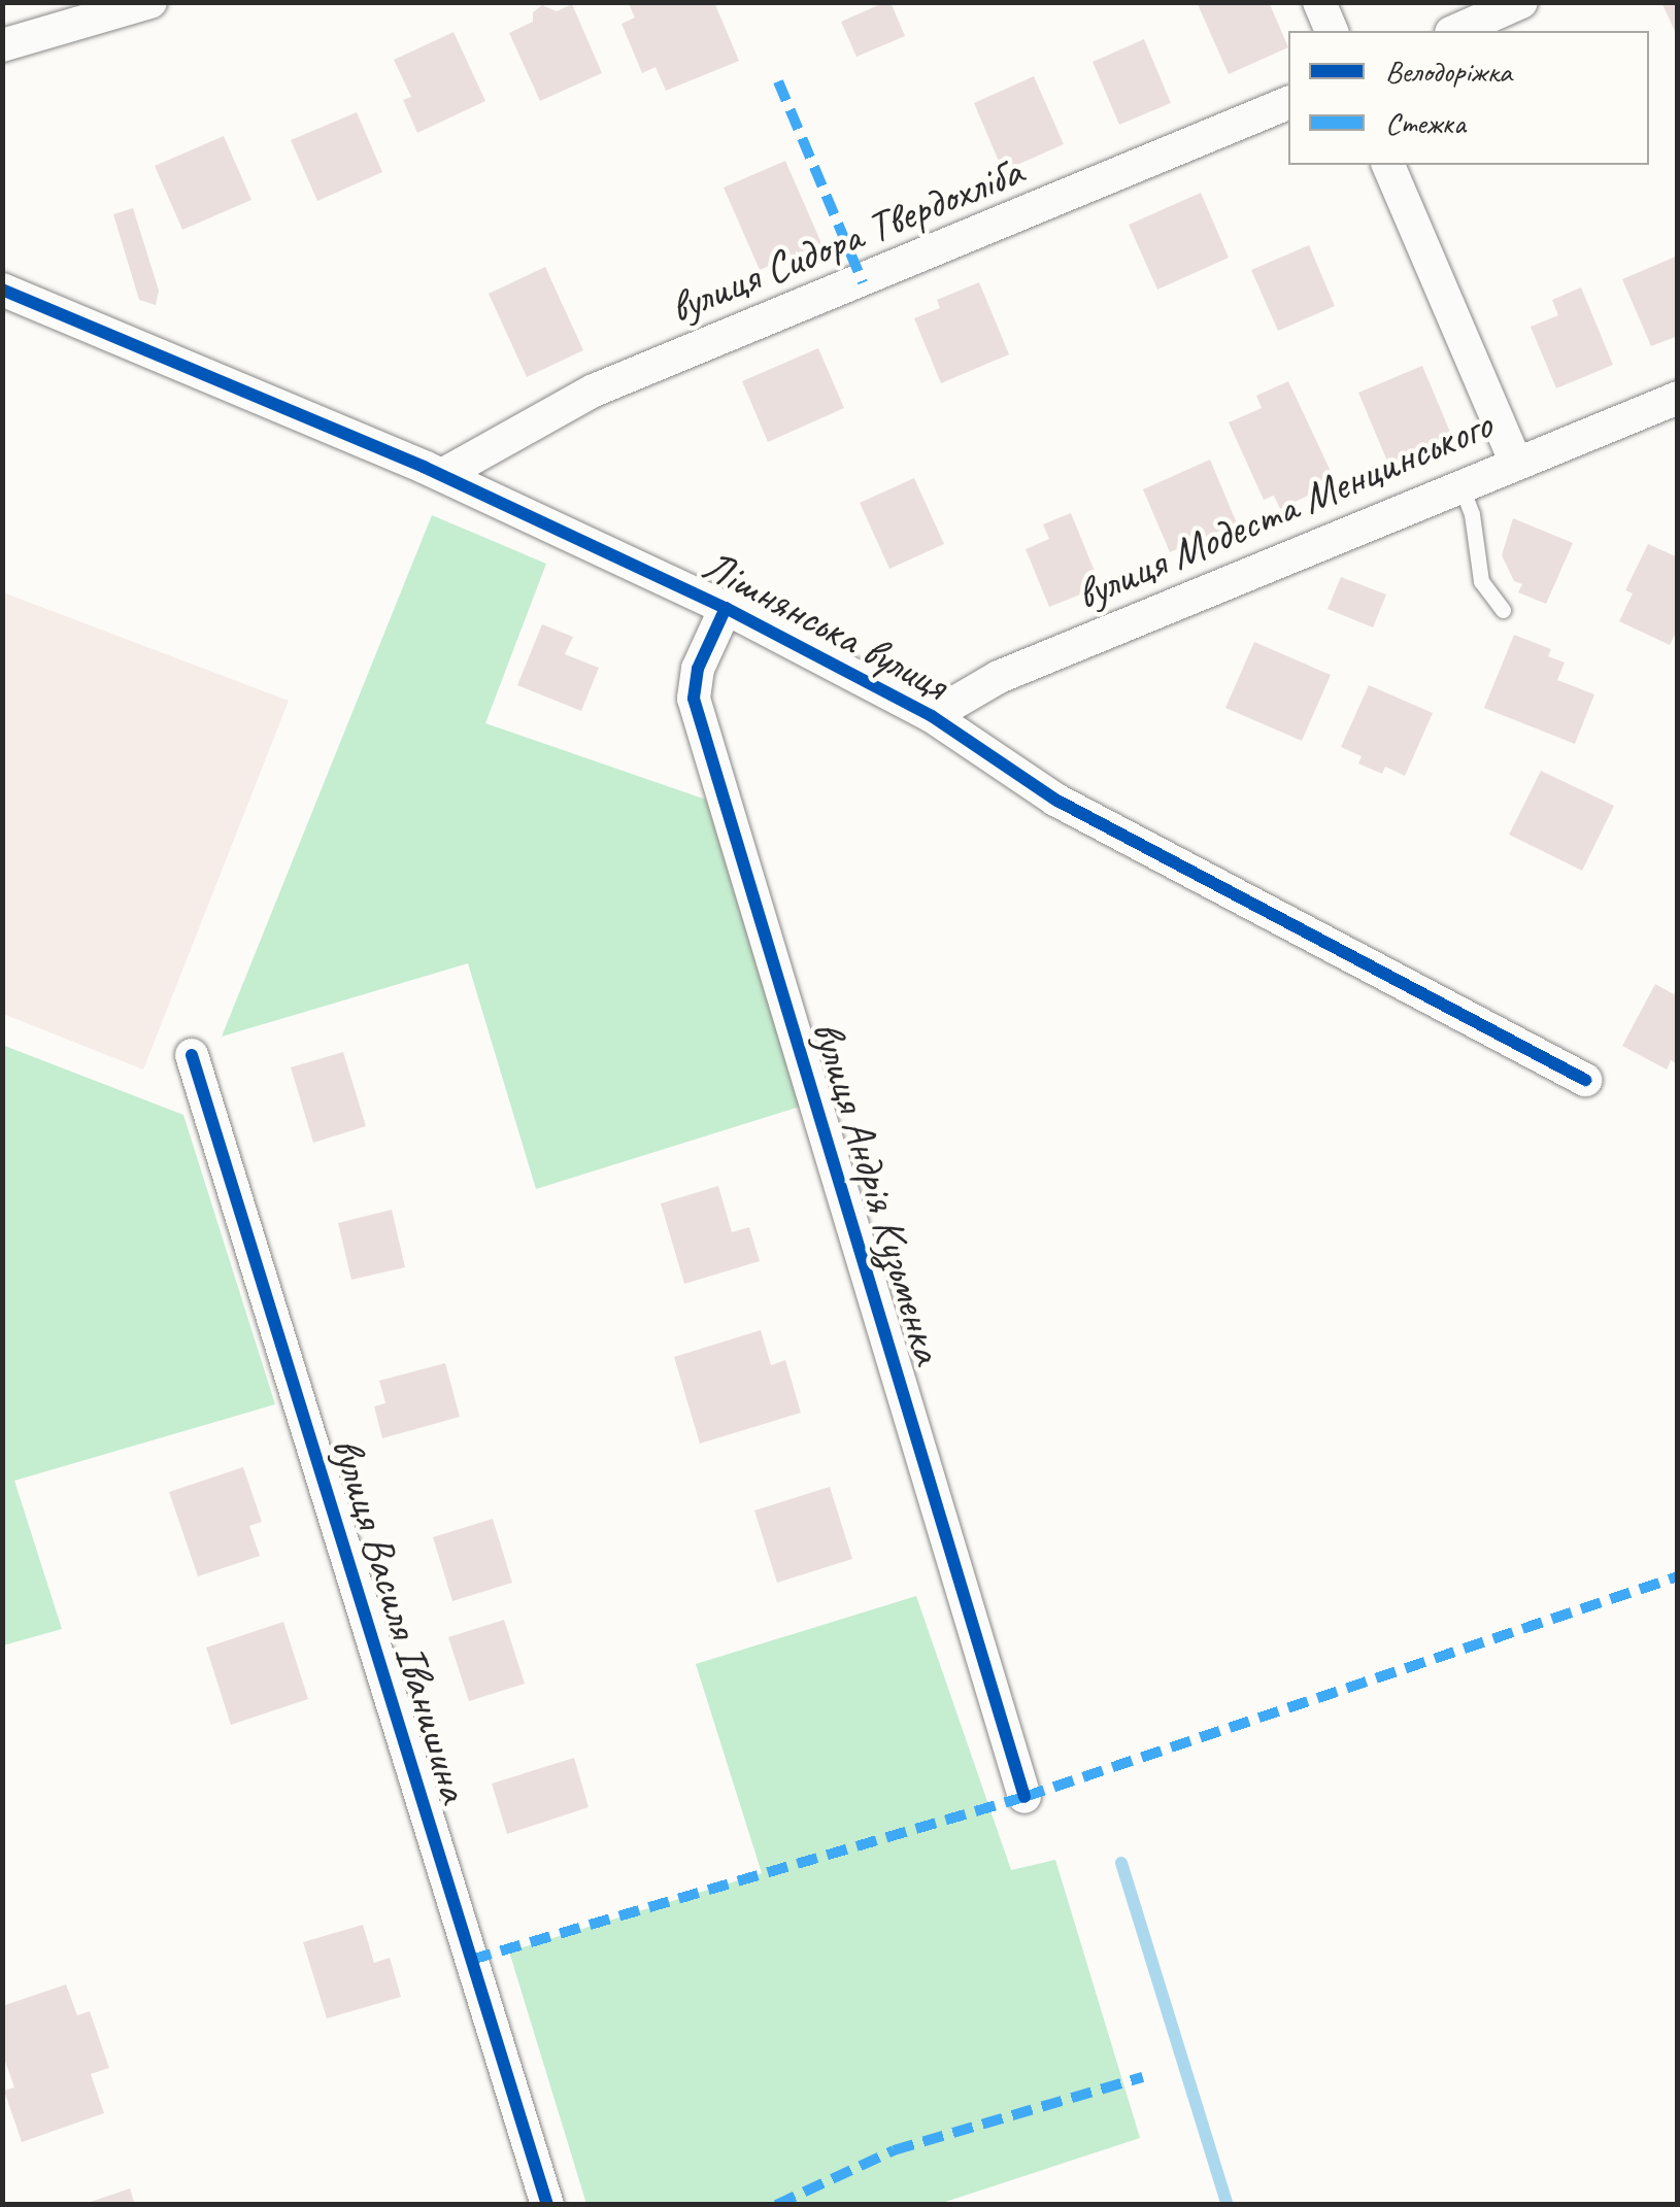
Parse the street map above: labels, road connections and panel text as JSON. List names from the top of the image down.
{
  "streets": {
    "street": [
      "вулиця Сидора Твердохліба",
      "вулиця Модеста Менцинського",
      "Лішнянська вулиця",
      "вулиця Андрія Кузьменка",
      "вулиця Василя Іванишина"
    ]
  },
  "crossings": [
    ["вулиця Сидора Твердохліба", "Лішнянська вулиця"],
    ["вулиця Модеста Менцинського", "Лішнянська вулиця"],
    ["Лішнянська вулиця", "вулиця Андрія Кузьменка"]
  ],
  "legend": ["Велодоріжка", "Стежка"]
}
